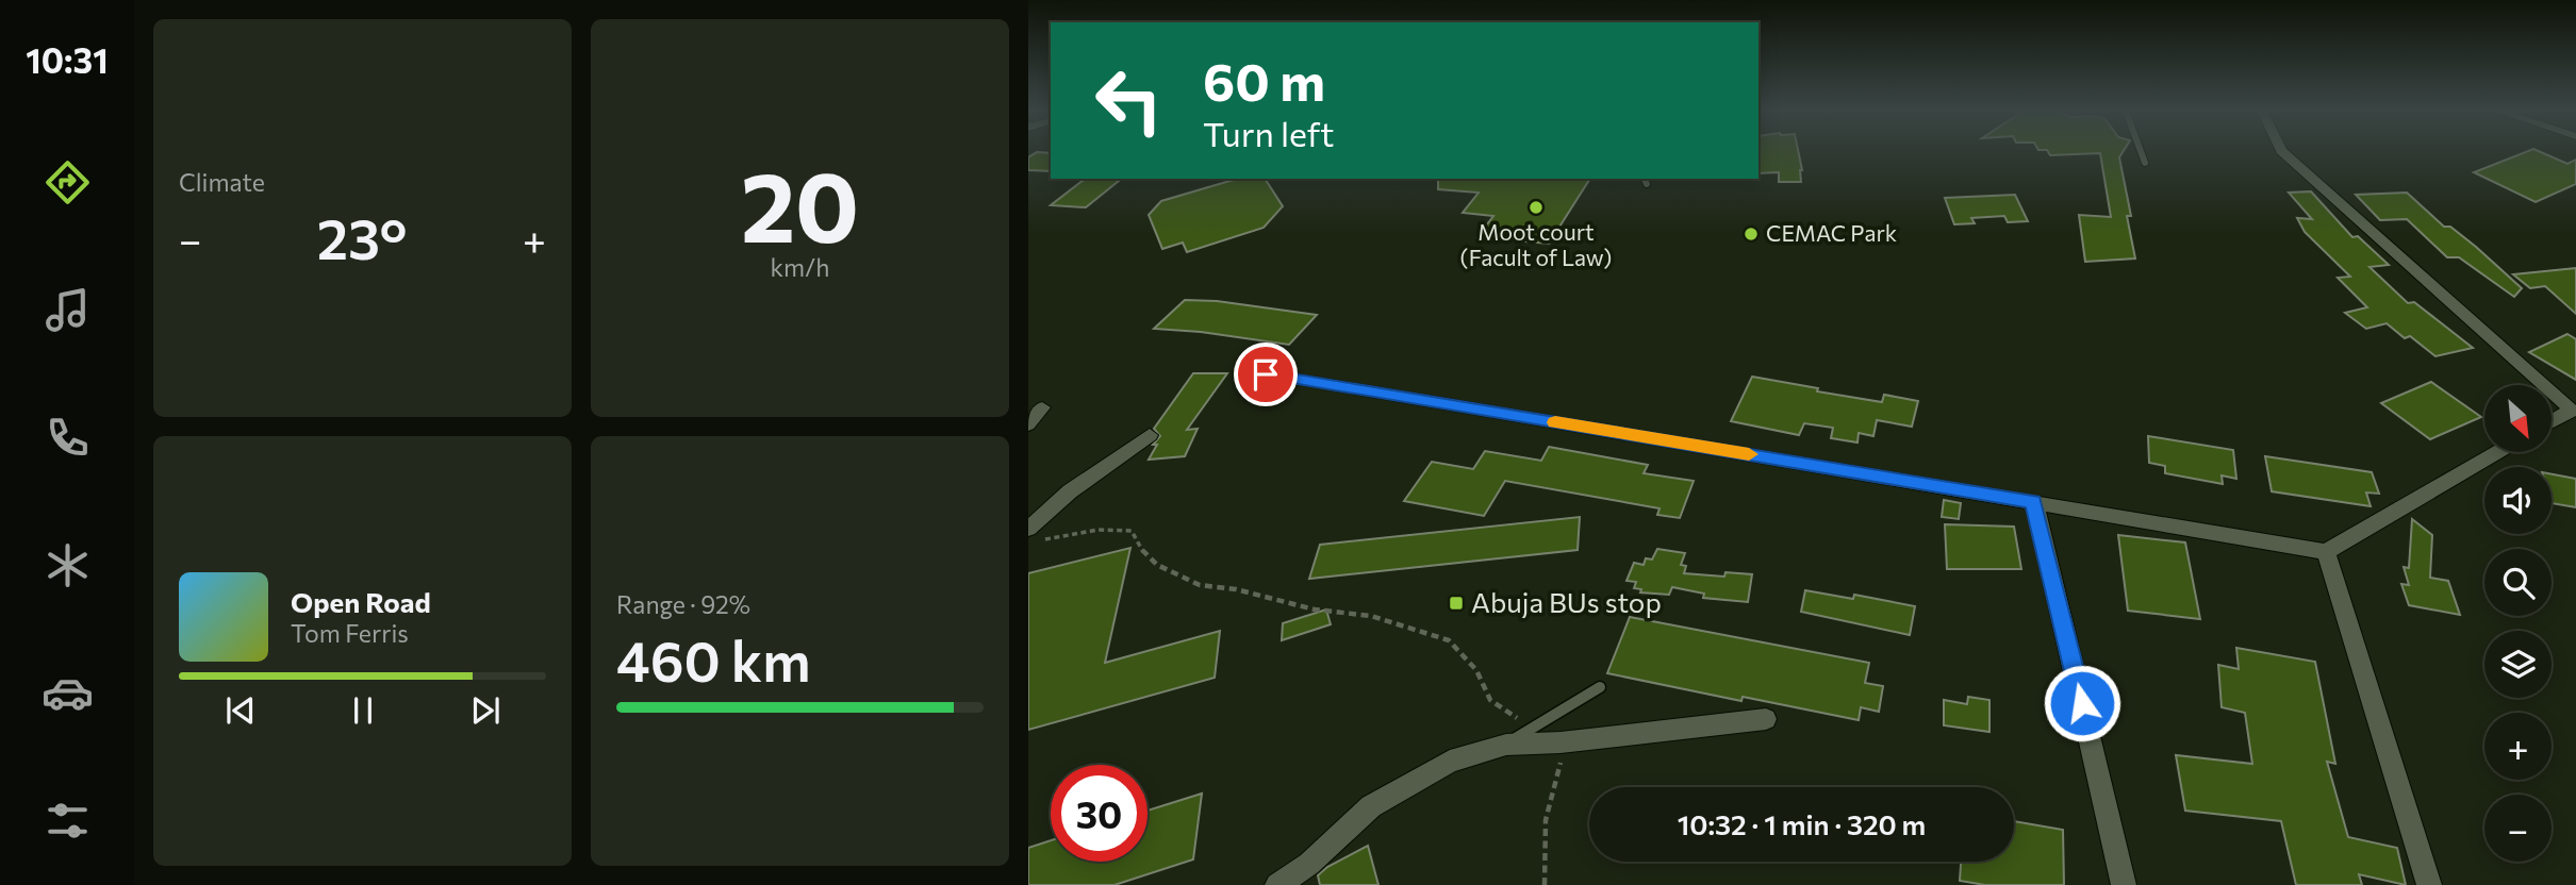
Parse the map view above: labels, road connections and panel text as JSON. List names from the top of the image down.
{
  "places": {
    "other": ["Moot court (Facult of Law)", "CEMAC Park"],
    "transit": ["Abuja BUs stop"]
  },
  "north": "bottom right",
  "page": {
    "tabs": "10:31",
    "tile": [
      "Climate",
      ["20", "km/h"],
      ["Range · 92%", "460 km"]
    ],
    "turn": ["60 m", "Turn left"],
    "heat": ["−", "23°", "+"],
    "map_buttons": ["+", "−"],
    "song": ["Open Road", "Tom Ferris"],
    "limit": "30",
    "trip": "10:32 · 1 min · 320 m"
  }
}
